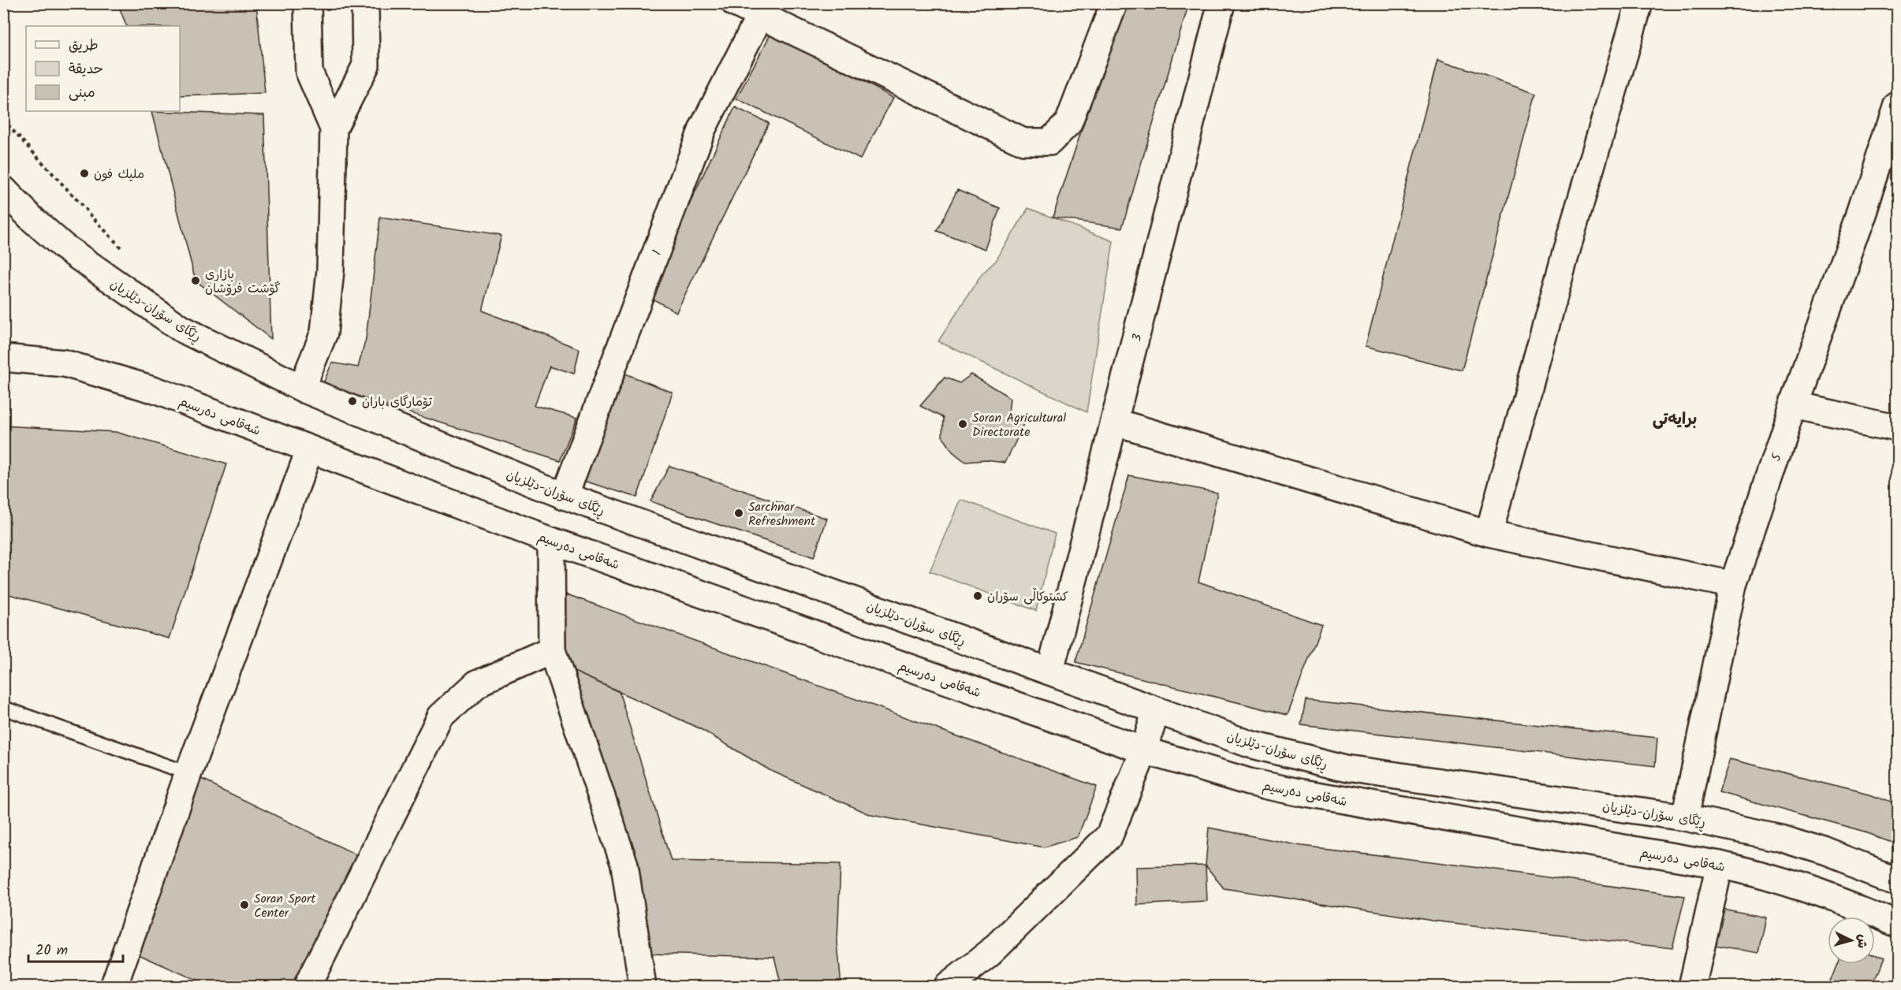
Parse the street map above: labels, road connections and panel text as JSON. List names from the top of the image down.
{
  "streets": {
    "street": [
      "1",
      "ڕێگای سۆران-دێلزیان",
      "3",
      "شەقامی دەرسیم",
      "5"
    ]
  },
  "crossings": [
    ["1", "ڕێگای سۆران-دێلزیان"],
    ["ڕێگای سۆران-دێلزیان", "3"],
    ["ڕێگای سۆران-دێلزیان", "5"]
  ],
  "districts": ["برایەتی"],
  "places": [
    "مليك فون",
    "بازاڕی گۆشت فرۆشان",
    "تۆمارگای باران",
    "Soran Agricultural Directorate",
    "Sarchnar Refreshment",
    "کشتوکاڵی سۆران",
    "Soran Sport Center"
  ],
  "legend": ["طريق", "حديقة", "مبنى"],
  "scale_bar": "20 m",
  "north": "right"
}
